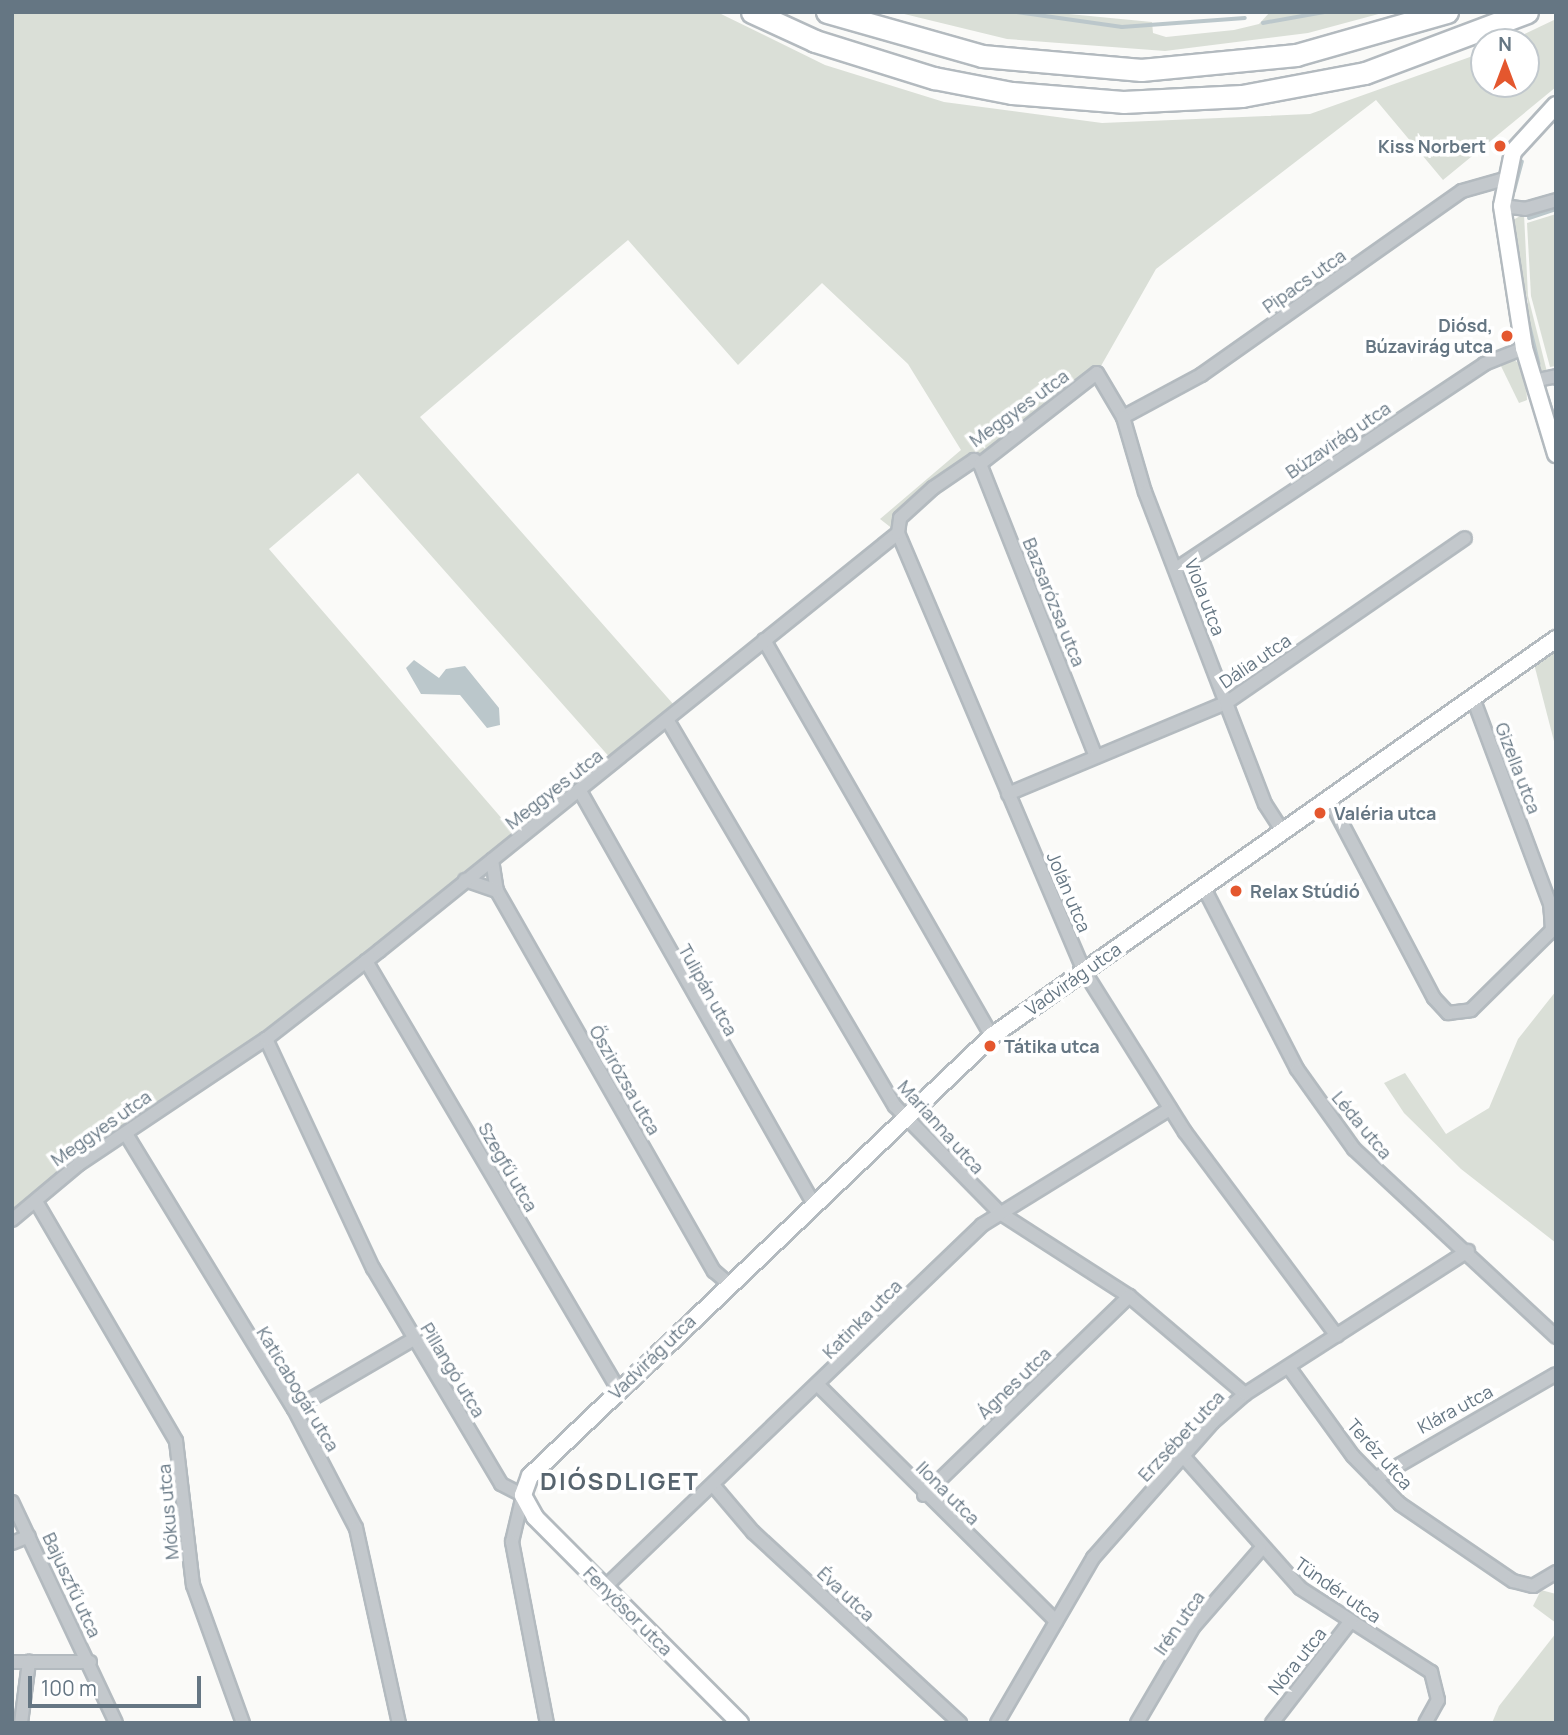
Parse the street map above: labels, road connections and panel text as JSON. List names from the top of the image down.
{
  "streets": {
    "street": [
      "Pipacs utca",
      "Meggyes utca",
      "Búzavirág utca",
      "Viola utca",
      "Bazsarózsa utca",
      "Dália utca",
      "Gizella utca",
      "Jolán utca",
      "Vadvirág utca",
      "Tulipán utca",
      "Őszirózsa utca",
      "Léda utca",
      "Marianna utca",
      "Szegfű utca",
      "Katinka utca",
      "Pillangó utca",
      "Ágnes utca",
      "Katicabogár utca",
      "Klára utca",
      "Erzsébet utca",
      "Teréz utca",
      "Ilona utca",
      "Mókus utca",
      "Bajuszfű utca",
      "Tündér utca",
      "Éva utca",
      "Fenyősor utca",
      "Irén utca",
      "Nóra utca"
    ]
  },
  "crossings": [
    ["Pipacs utca", "Viola utca"],
    ["Meggyes utca", "Viola utca"],
    ["Meggyes utca", "Bazsarózsa utca"],
    ["Meggyes utca", "Jolán utca"],
    ["Meggyes utca", "Tulipán utca"],
    ["Meggyes utca", "Őszirózsa utca"],
    ["Meggyes utca", "Marianna utca"],
    ["Meggyes utca", "Szegfű utca"],
    ["Meggyes utca", "Pillangó utca"],
    ["Meggyes utca", "Katicabogár utca"],
    ["Meggyes utca", "Mókus utca"],
    ["Búzavirág utca", "Viola utca"],
    ["Viola utca", "Dália utca"],
    ["Viola utca", "Vadvirág utca"],
    ["Bazsarózsa utca", "Dália utca"],
    ["Dália utca", "Jolán utca"],
    ["Gizella utca", "Vadvirág utca"],
    ["Jolán utca", "Vadvirág utca"],
    ["Jolán utca", "Katinka utca"],
    ["Jolán utca", "Erzsébet utca"],
    ["Vadvirág utca", "Tulipán utca"],
    ["Vadvirág utca", "Őszirózsa utca"],
    ["Vadvirág utca", "Léda utca"],
    ["Vadvirág utca", "Marianna utca"],
    ["Vadvirág utca", "Szegfű utca"],
    ["Vadvirág utca", "Pillangó utca"],
    ["Vadvirág utca", "Fenyősor utca"],
    ["Léda utca", "Erzsébet utca"],
    ["Marianna utca", "Katinka utca"],
    ["Marianna utca", "Ágnes utca"],
    ["Marianna utca", "Erzsébet utca"],
    ["Katinka utca", "Ilona utca"],
    ["Katinka utca", "Éva utca"],
    ["Katinka utca", "Fenyősor utca"],
    ["Pillangó utca", "Fenyősor utca"],
    ["Ágnes utca", "Ilona utca"],
    ["Klára utca", "Teréz utca"],
    ["Erzsébet utca", "Teréz utca"],
    ["Erzsébet utca", "Ilona utca"],
    ["Erzsébet utca", "Tündér utca"],
    ["Tündér utca", "Irén utca"],
    ["Tündér utca", "Nóra utca"]
  ],
  "districts": ["DIÓSDLIGET"],
  "places": [
    "Kiss Norbert",
    "Diósd, Búzavirág utca",
    "Valéria utca",
    "Relax Stúdió",
    "Tátika utca"
  ],
  "scale_bar": "100 m",
  "north": "top"
}
